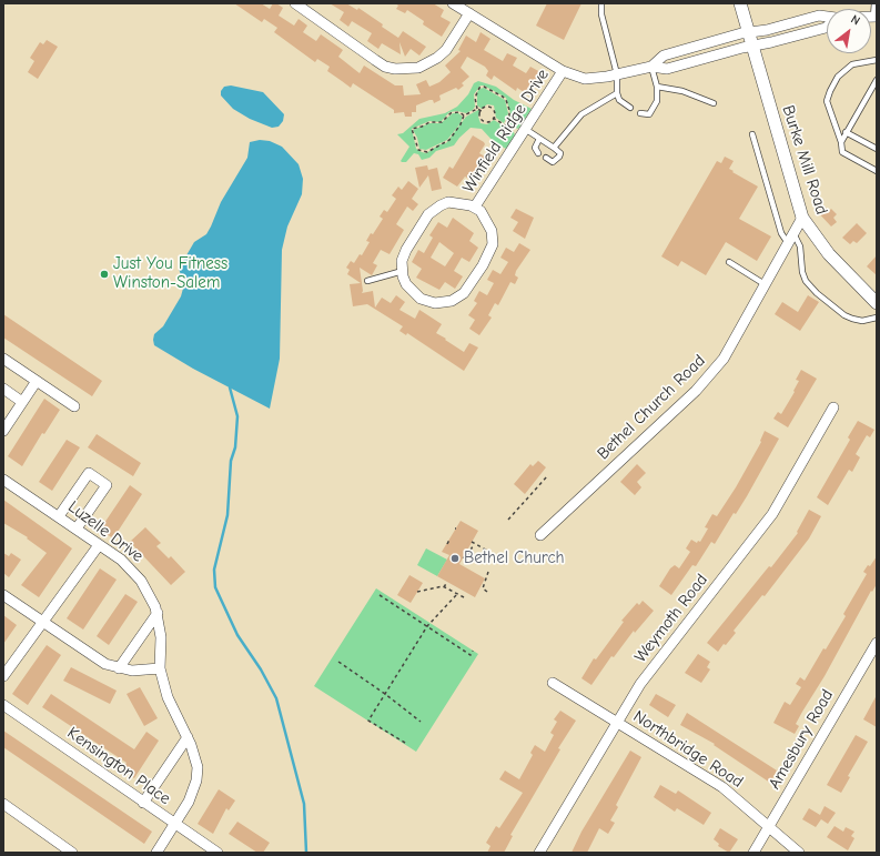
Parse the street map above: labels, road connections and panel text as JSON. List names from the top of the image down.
{
  "streets": {
    "street": [
      "Winfield Ridge Drive",
      "Burke Mill Road",
      "Bethel Church Road",
      "Luzelle Drive",
      "Weymoth Road",
      "Amesbury Road",
      "Northbridge Road",
      "Kensington Place"
    ]
  },
  "crossings": [
    ["Burke Mill Road", "Bethel Church Road"],
    ["Luzelle Drive", "Kensington Place"],
    ["Weymoth Road", "Northbridge Road"],
    ["Amesbury Road", "Northbridge Road"]
  ],
  "places": ["Just You Fitness Winston-Salem", "Bethel Church"],
  "north": "top right"
}
